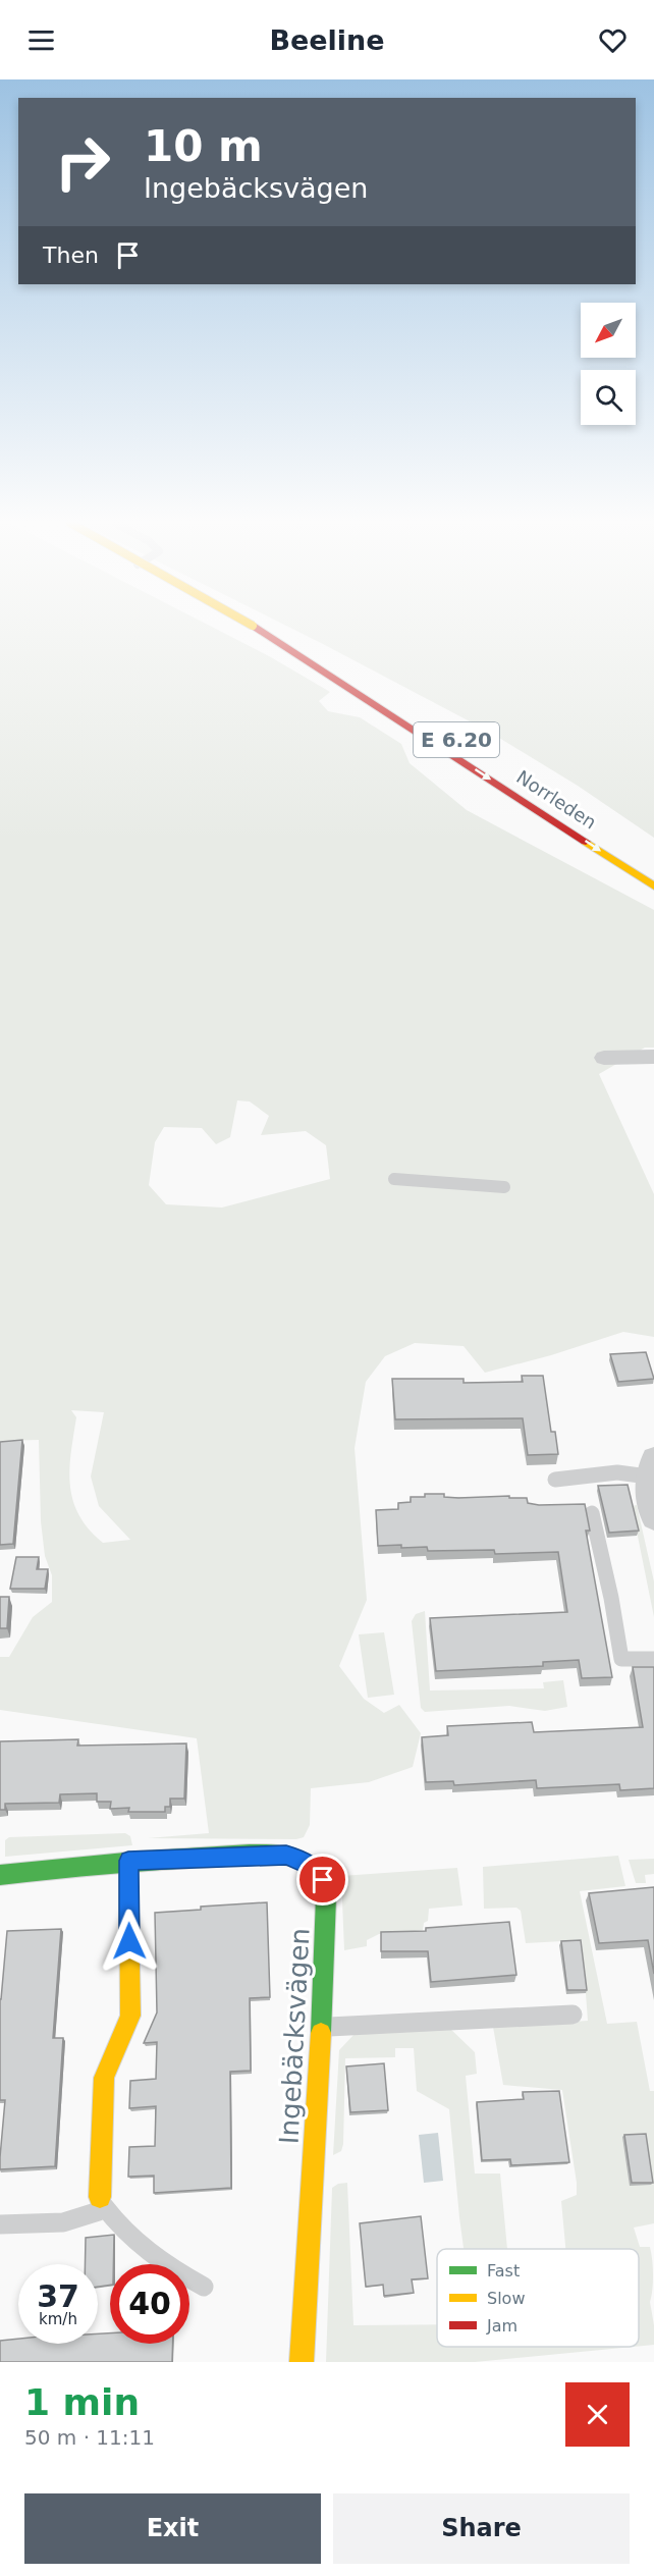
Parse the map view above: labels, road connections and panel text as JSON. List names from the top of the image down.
{
  "streets": {
    "main road": ["E 6.20", "Norrleden", "Ingebäcksvägen"]
  },
  "legend": ["Fast", "Slow", "Jam"],
  "north": "bottom left",
  "page": {
    "header": "Beeline",
    "turn": ["10 m", "Ingebäcksvägen"],
    "then": "Then",
    "speed": "37 km/h",
    "limit": "40",
    "heading": ["1 min", "50 m · 11:11"],
    "buttons": ["Exit", "Share"]
  }
}
